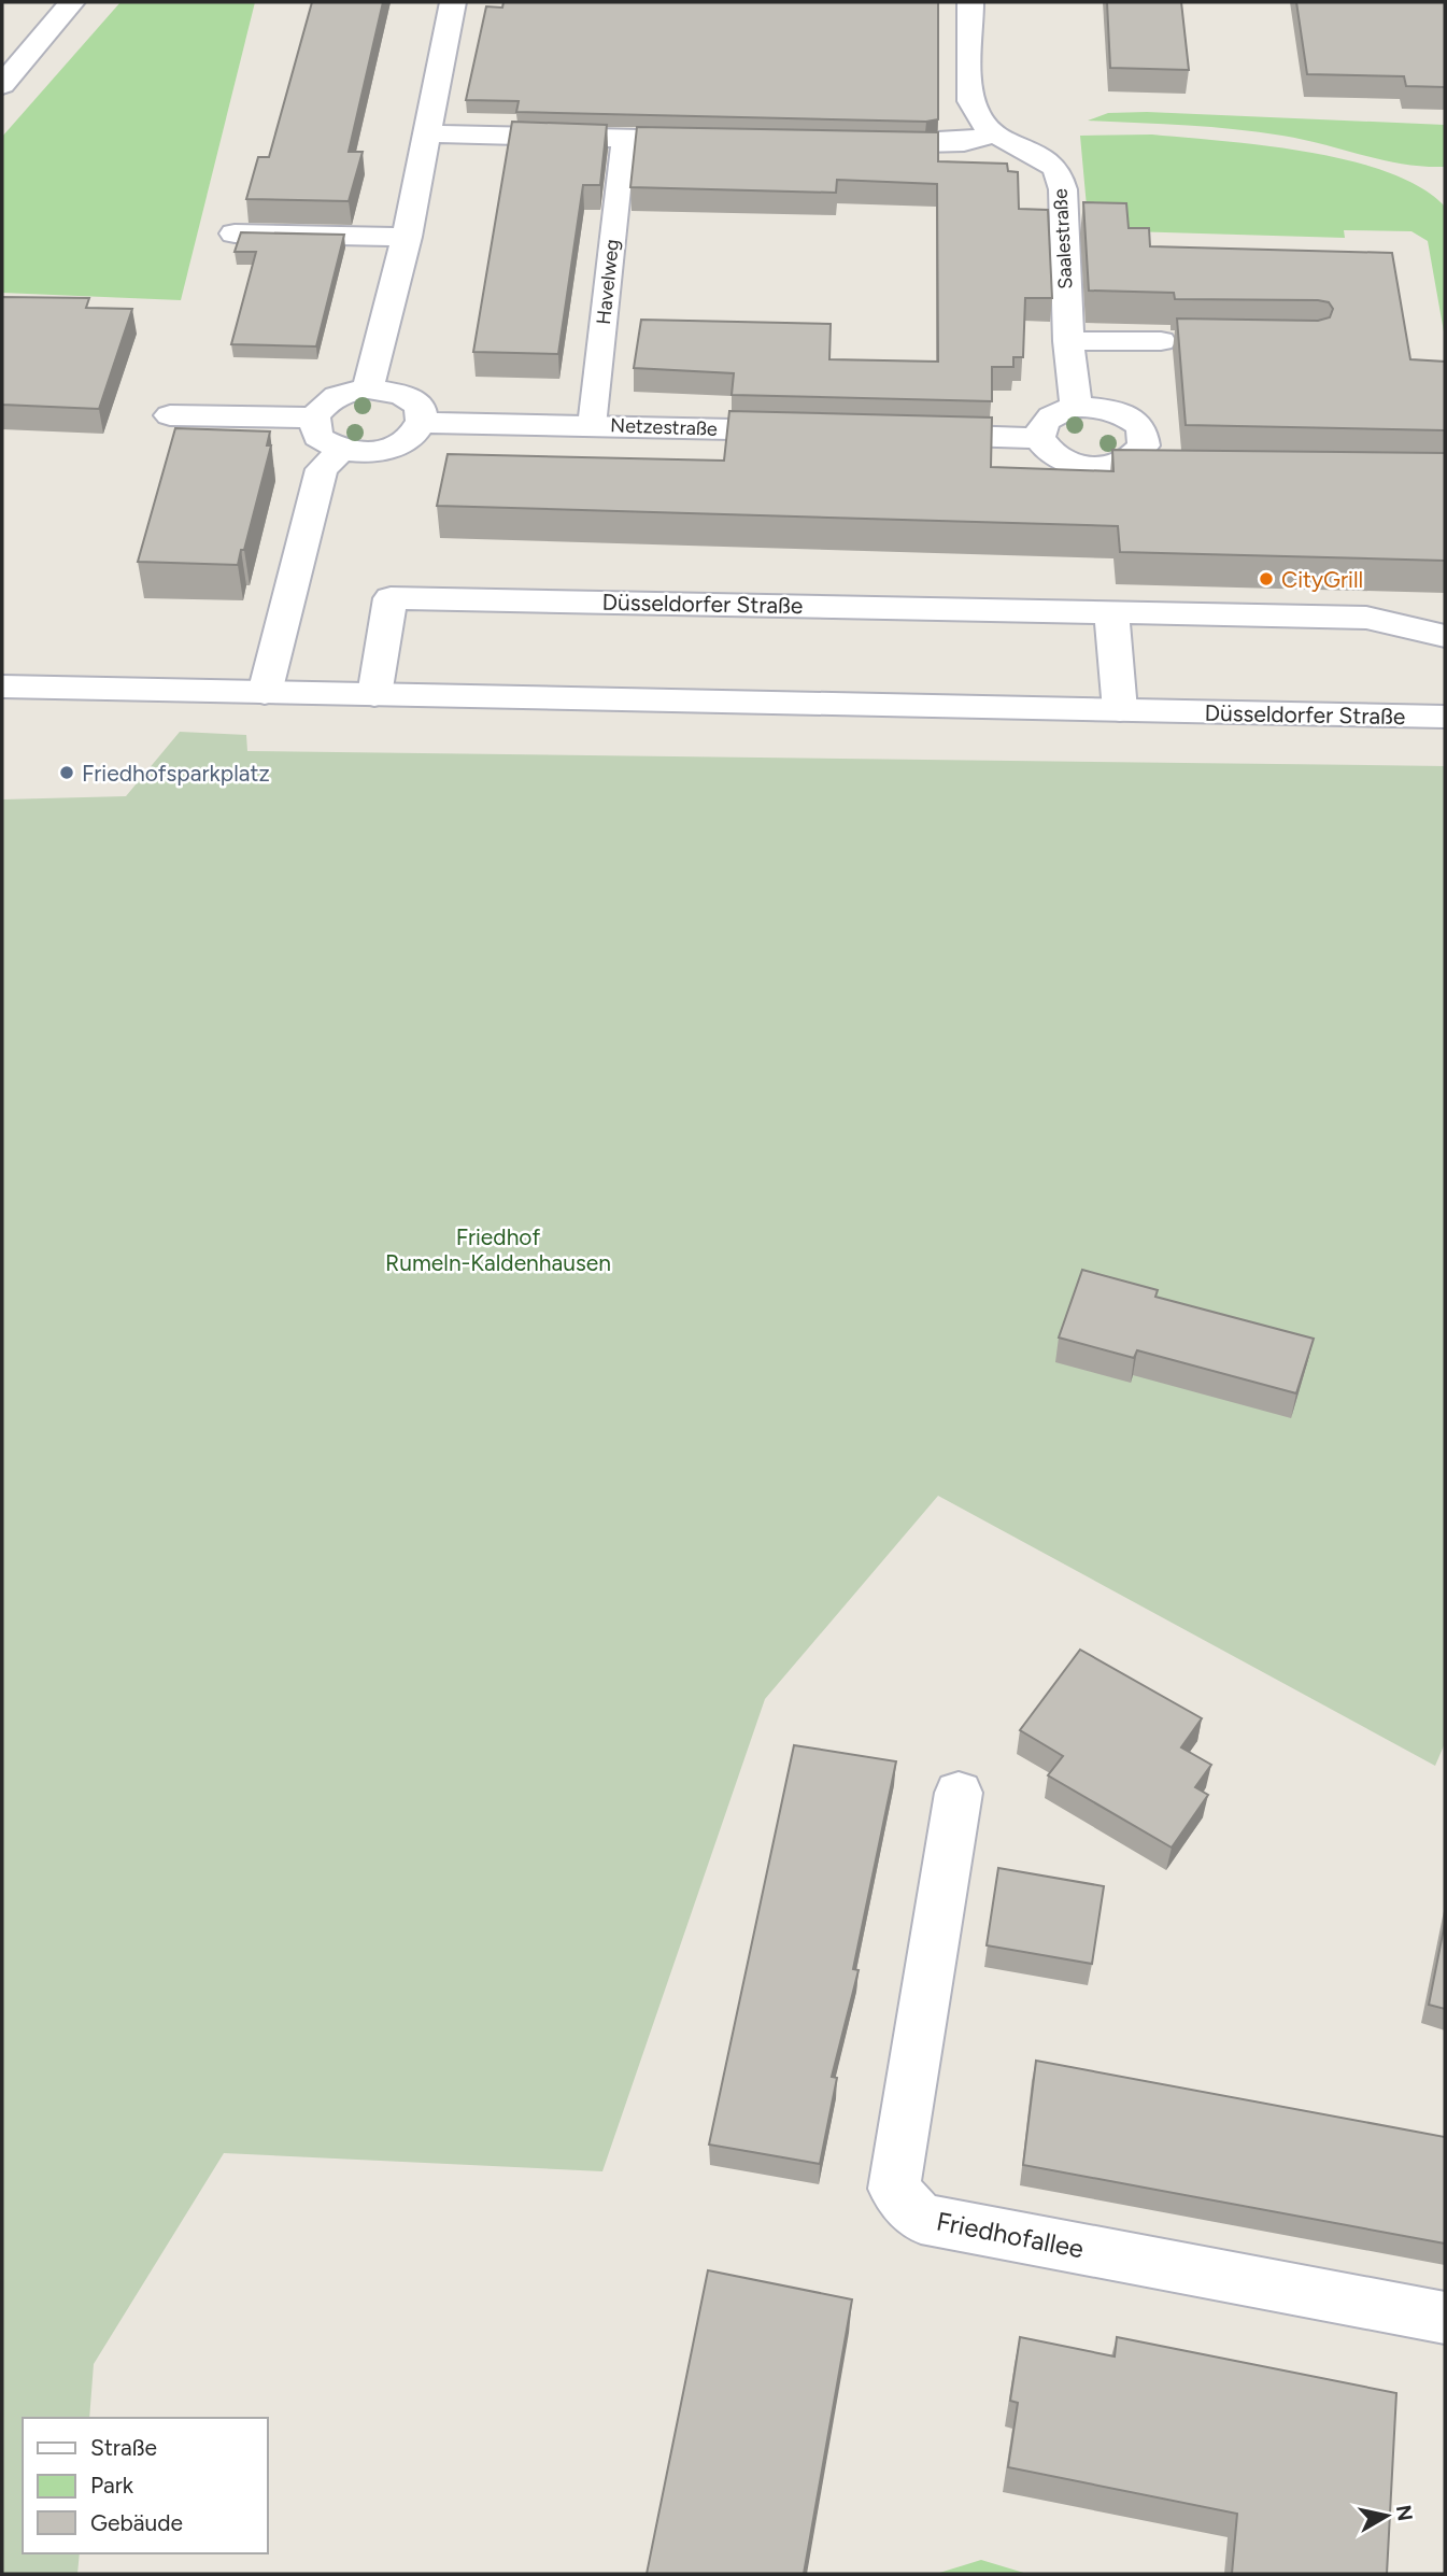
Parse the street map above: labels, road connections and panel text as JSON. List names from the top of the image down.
{
  "streets": {
    "street": [
      "Saalestraße",
      "Netzestraße",
      "Düsseldorfer Straße",
      "Friedhofallee"
    ],
    "lane": ["Havelweg"]
  },
  "crossings": [
    ["Havelweg", "Netzestraße"]
  ],
  "parks": ["Friedhof Rumeln-Kaldenhausen"],
  "places": ["CityGrill", "Friedhofsparkplatz"],
  "legend": ["Straße", "Park", "Gebäude"],
  "north": "right"
}
